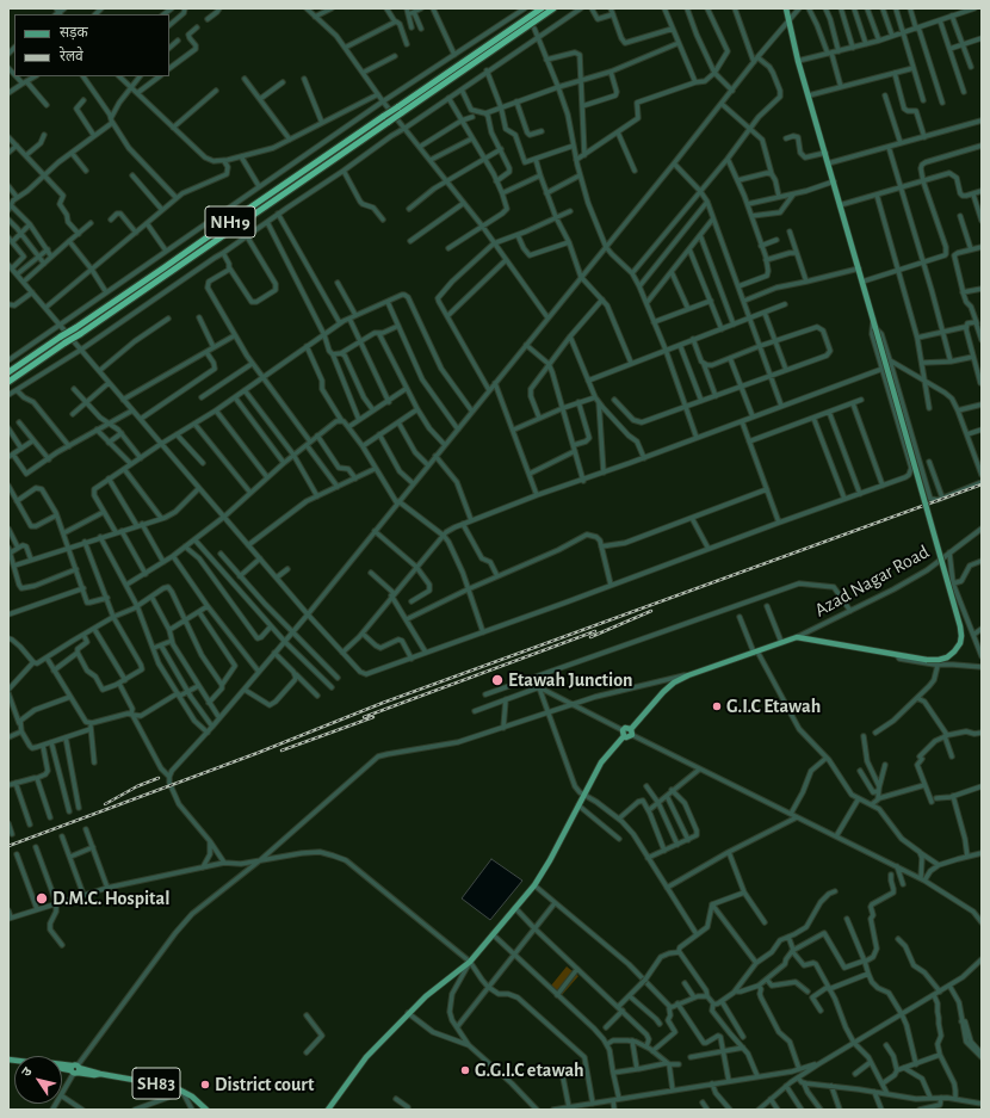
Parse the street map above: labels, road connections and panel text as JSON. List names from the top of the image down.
{
  "streets": {
    "highway": ["NH19"],
    "main road": ["SH83"],
    "street": ["Azad Nagar Road"]
  },
  "places": [
    "Etawah Junction",
    "G.I.C Etawah",
    "D.M.C. Hospital",
    "G.G.I.C etawah",
    "District court"
  ],
  "legend": ["सड़क", "रेलवे"],
  "north": "top left"
}
